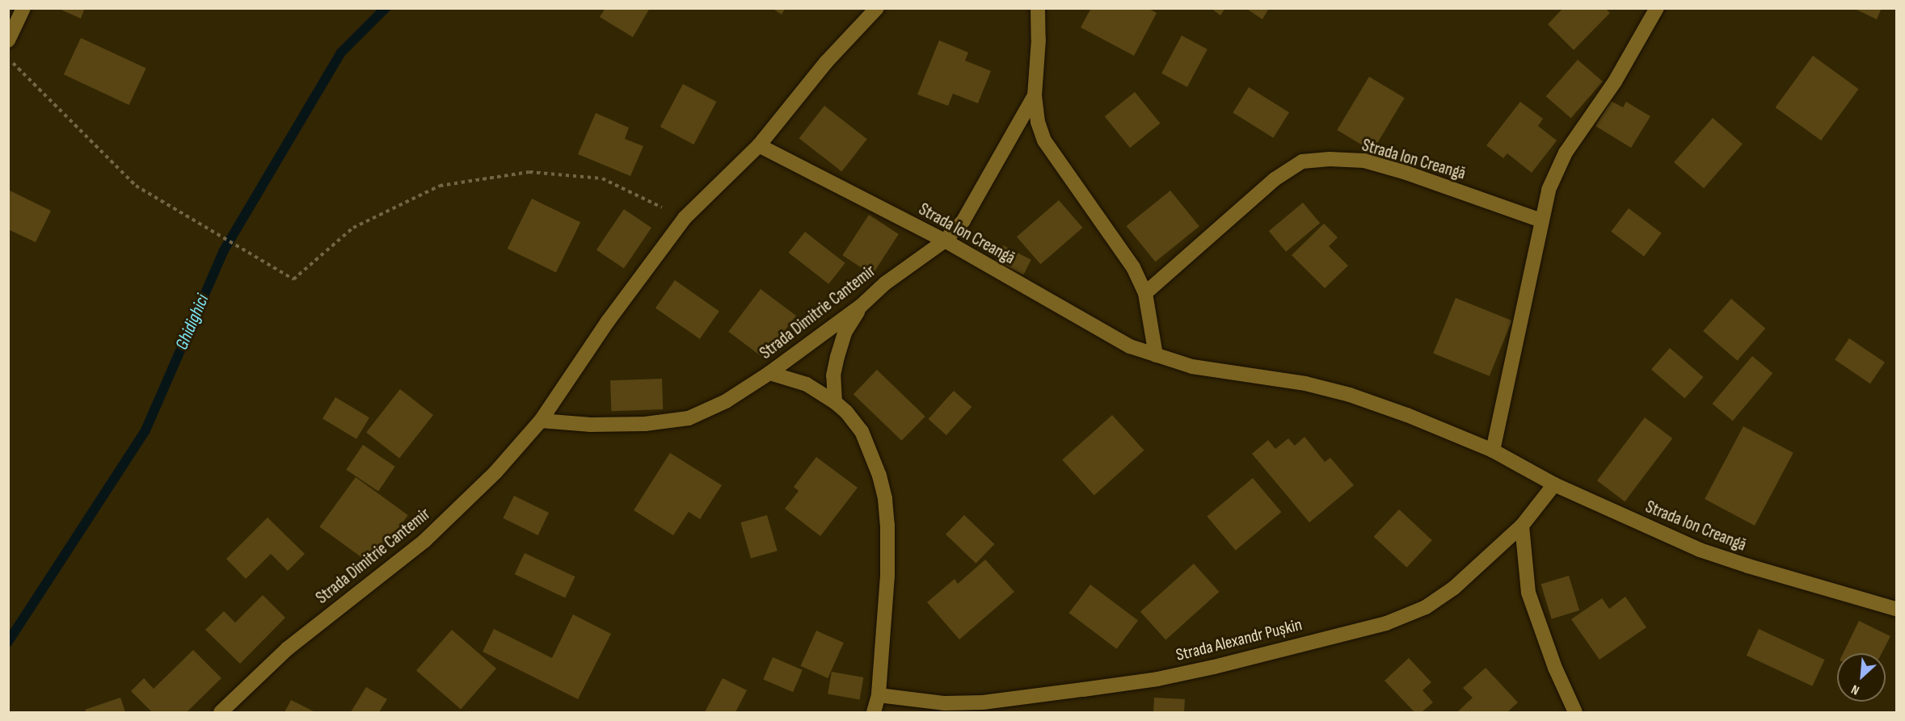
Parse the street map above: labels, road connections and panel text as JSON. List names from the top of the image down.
{
  "streets": {
    "street": ["Strada Ion Creangă", "Strada Dimitrie Cantemir", "Strada Alexandr Pușkin"]
  },
  "crossings": [
    ["Strada Ion Creangă", "Strada Dimitrie Cantemir"],
    ["Strada Ion Creangă", "Strada Alexandr Pușkin"]
  ],
  "water": ["Ghidighici"],
  "north": "bottom left"
}
